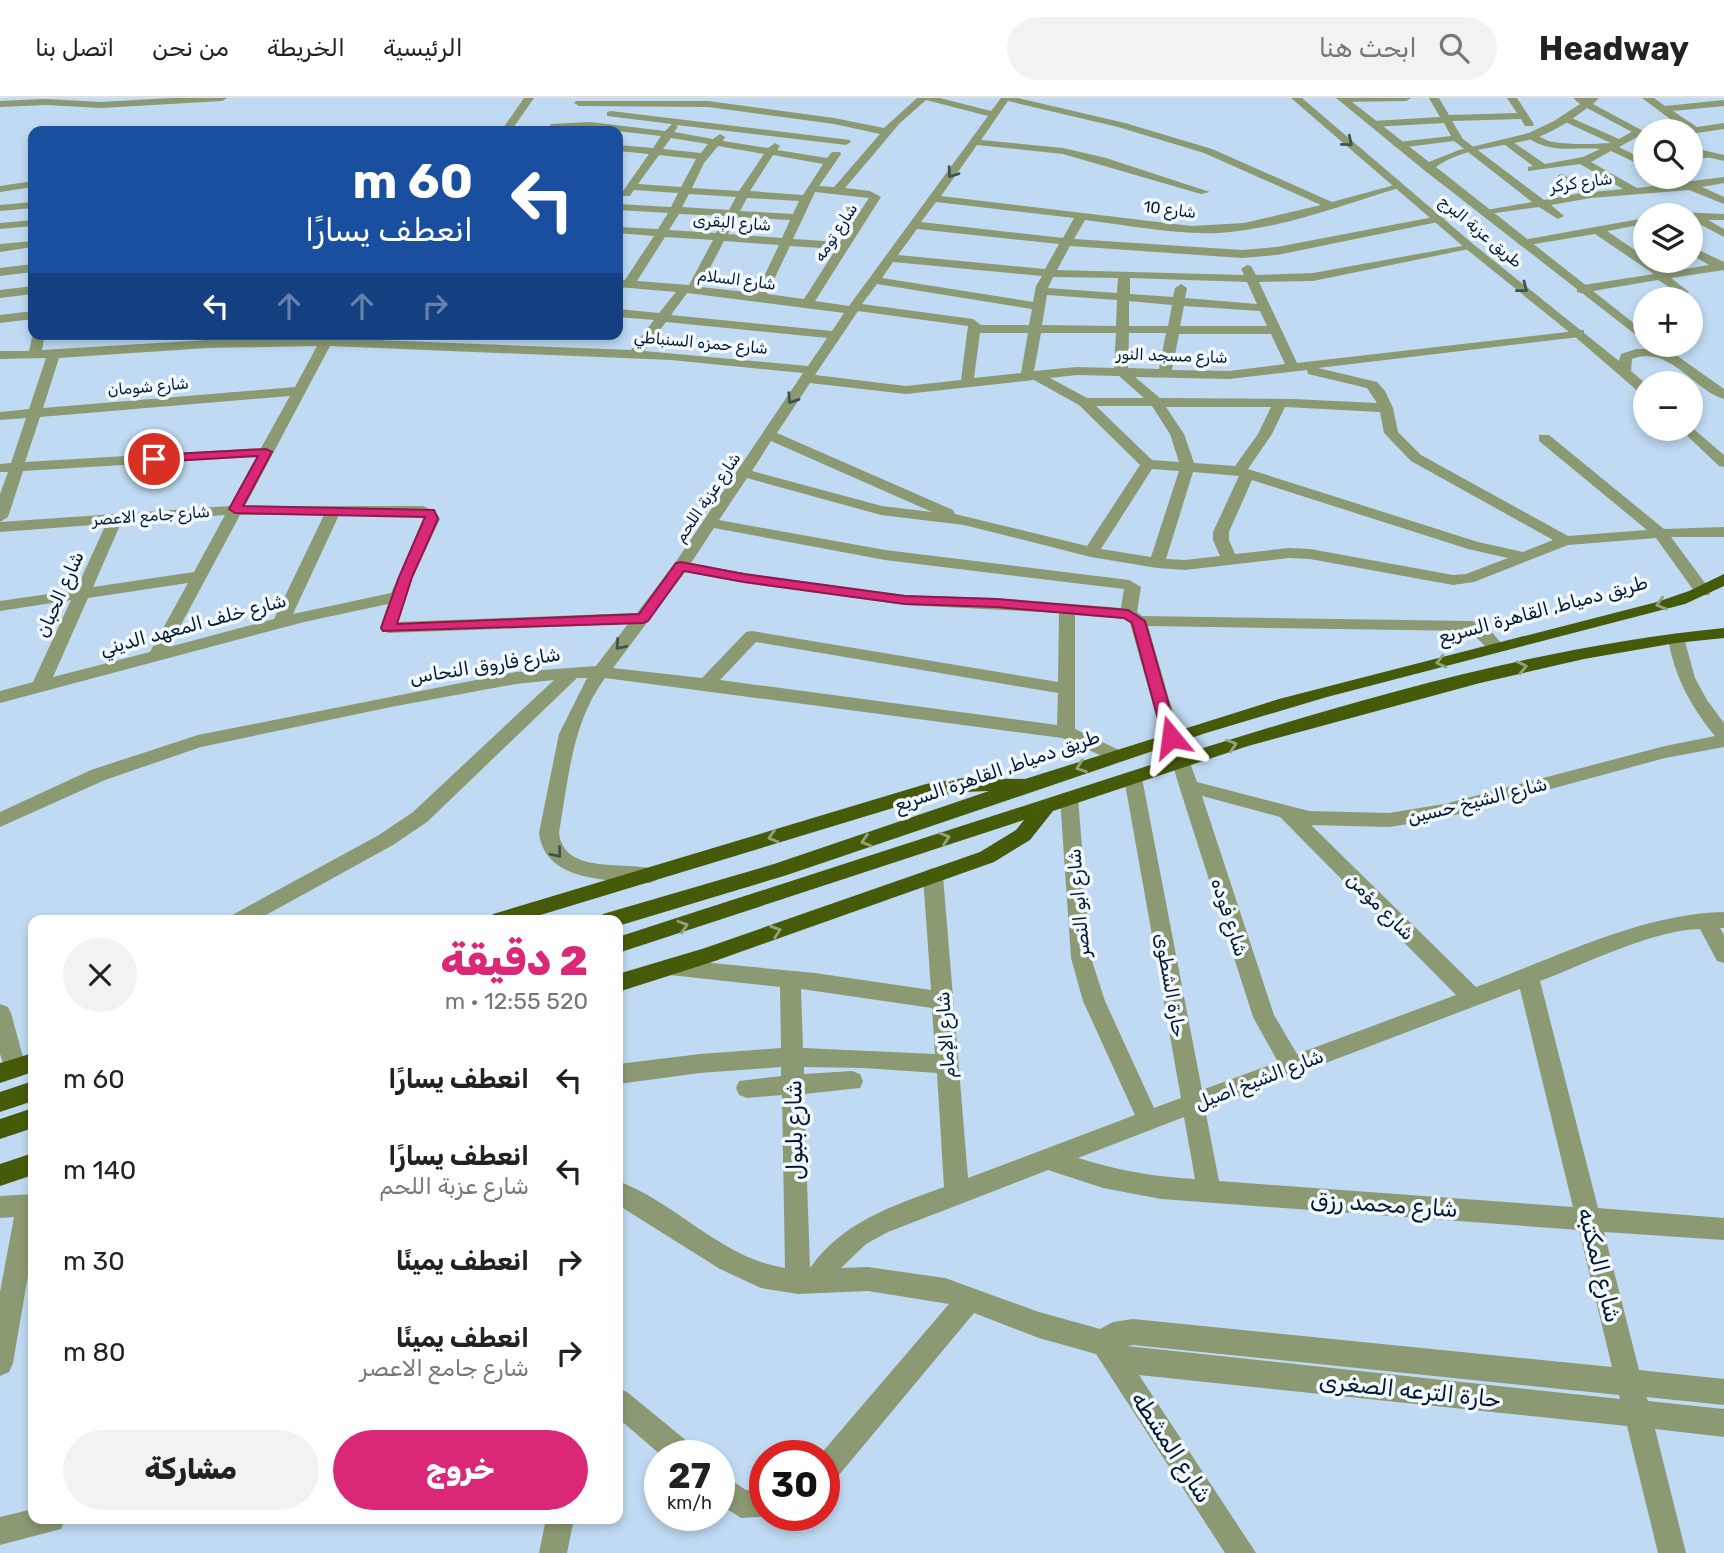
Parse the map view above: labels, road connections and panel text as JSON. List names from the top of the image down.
{
  "streets": {
    "highway": ["طريق دمياط, القاهرة السريع"],
    "street": [
      "شارع كركر",
      "شارع 10",
      "شارع البقرى",
      "طريق عزبة البرج",
      "شارع تومه",
      "شارع السلام",
      "شارع حمزه السنباطي",
      "شارع مسجد النور",
      "شارع شومان",
      "شارع عزبة اللحم",
      "شارع جامع الاعصر",
      "شارع الحبان",
      "شارع خلف المعهد الديني",
      "شارع فاروق النحاس",
      "شارع الشيخ حسين",
      "شارع ابو النصر",
      "شارع مؤمن",
      "شارع فوده",
      "حارة الشطوى",
      "شارع الإمام",
      "شارع الشيخ اصيل",
      "شارع بلبول",
      "شارع محمد رزق",
      "شارع المكتبه",
      "حارة الترعه الصغرى",
      "شارع المشطه"
    ]
  },
  "crossings": [
    ["شارع كركر", "طريق عزبة البرج"],
    ["شارع 10", "طريق عزبة البرج"],
    ["شارع 10", "شارع عزبة اللحم"],
    ["شارع البقرى", "شارع تومه"],
    ["طريق عزبة البرج", "شارع مسجد النور"],
    ["شارع تومه", "شارع السلام"],
    ["شارع السلام", "شارع عزبة اللحم"],
    ["شارع حمزه السنباطي", "شارع مسجد النور"],
    ["شارع حمزه السنباطي", "شارع عزبة اللحم"],
    ["شارع مسجد النور", "شارع عزبة اللحم"],
    ["شارع عزبة اللحم", "شارع جامع الاعصر"],
    ["شارع عزبة اللحم", "شارع فاروق النحاس"],
    ["شارع جامع الاعصر", "شارع الحبان"],
    ["شارع جامع الاعصر", "شارع خلف المعهد الديني"],
    ["شارع الحبان", "شارع خلف المعهد الديني"],
    ["طريق دمياط, القاهرة السريع", "شارع فاروق النحاس"],
    ["شارع الشيخ حسين", "شارع مؤمن"],
    ["شارع الشيخ حسين", "شارع فوده"],
    ["شارع ابو النصر", "شارع الشيخ اصيل"],
    ["شارع مؤمن", "شارع الشيخ اصيل"],
    ["شارع فوده", "شارع الشيخ اصيل"],
    ["حارة الشطوى", "شارع الشيخ اصيل"],
    ["حارة الشطوى", "شارع محمد رزق"],
    ["شارع الإمام", "شارع الشيخ اصيل"],
    ["شارع الشيخ اصيل", "شارع بلبول"],
    ["شارع الشيخ اصيل", "شارع محمد رزق"],
    ["شارع الشيخ اصيل", "شارع المكتبه"],
    ["شارع الشيخ اصيل", "حارة الترعه الصغرى"],
    ["شارع بلبول", "حارة الترعه الصغرى"],
    ["شارع محمد رزق", "شارع المكتبه"],
    ["شارع المكتبه", "حارة الترعه الصغرى"],
    ["حارة الترعه الصغرى", "شارع المشطه"]
  ],
  "page": {
    "header": "Headway",
    "search": "ابحث هنا",
    "nav": [
      "الرئيسية",
      "الخريطة",
      "من نحن",
      "اتصل بنا"
    ],
    "map_buttons": ["+", "−"],
    "turn": ["60 m", "انعطف يسارًا"],
    "heading": ["2 دقيقة", "520 m · 12:55"],
    "list": [
      {
        "name": "انعطف يسارًا",
        "value": "60 m"
      },
      {
        "name": "انعطف يسارًا",
        "note": "شارع عزبة اللحم",
        "value": "140 m"
      },
      {
        "name": "انعطف يمينًا",
        "value": "30 m"
      },
      {
        "name": "انعطف يمينًا",
        "note": "شارع جامع الاعصر",
        "value": "80 m"
      }
    ],
    "buttons": ["خروج", "مشاركة"],
    "speed": "27 km/h",
    "limit": "30"
  }
}
